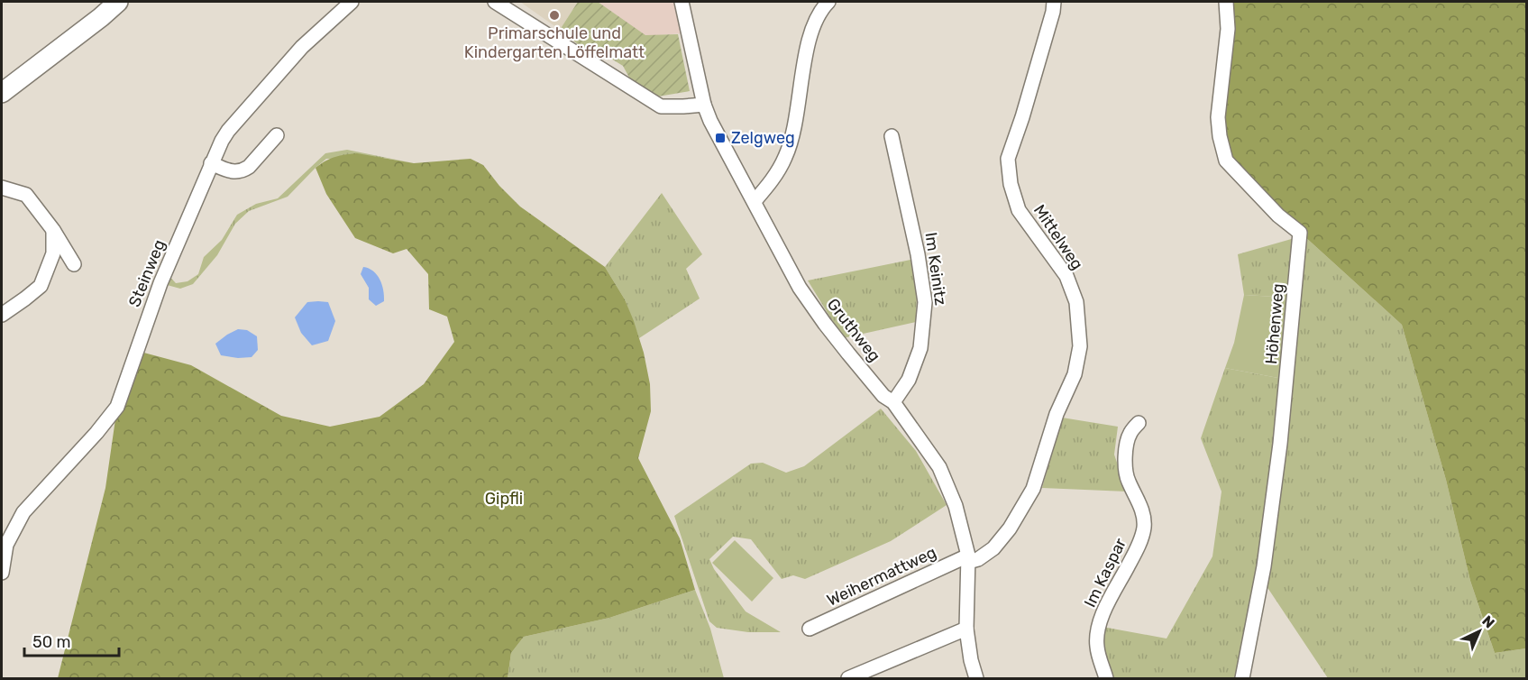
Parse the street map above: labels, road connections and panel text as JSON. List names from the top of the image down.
{
  "streets": {
    "street": [
      "Mittelweg",
      "Im Keinitz",
      "Steinweg",
      "Höhenweg",
      "Gruthweg",
      "Im Kaspar",
      "Weihermattweg"
    ]
  },
  "crossings": [
    ["Mittelweg", "Gruthweg"],
    ["Mittelweg", "Weihermattweg"],
    ["Im Keinitz", "Gruthweg"],
    ["Gruthweg", "Weihermattweg"]
  ],
  "parks": ["Gipfli"],
  "places": {
    "other": ["Primarschule und Kindergarten Löffelmatt"],
    "transit": ["Zelgweg"]
  },
  "scale_bar": "50 m",
  "north": "top right"
}
